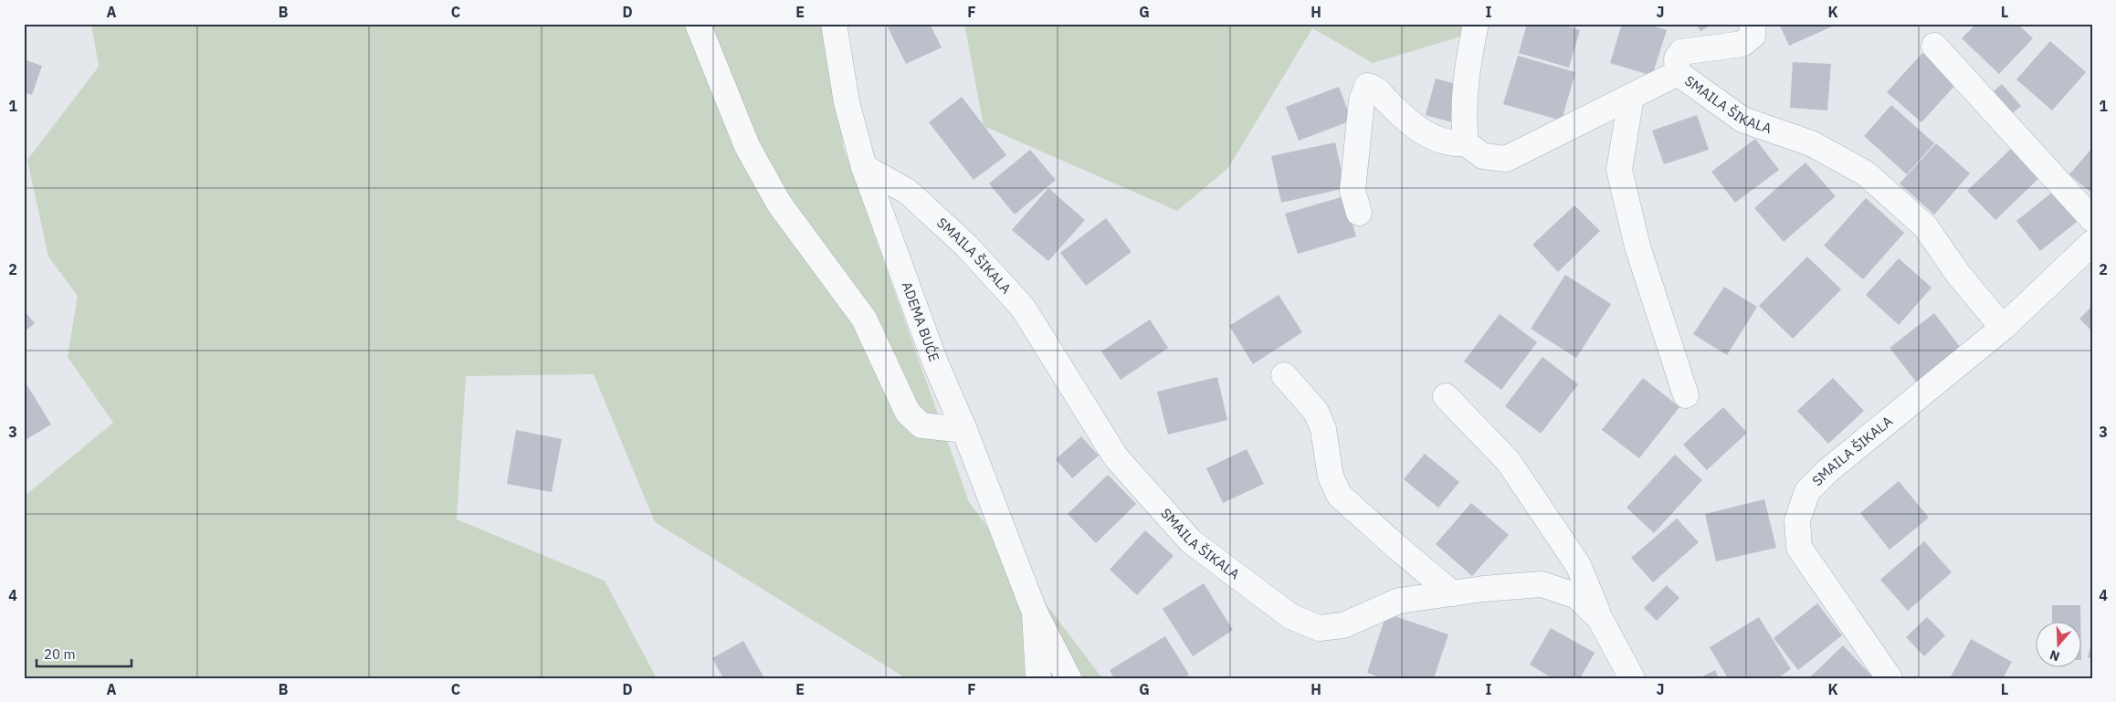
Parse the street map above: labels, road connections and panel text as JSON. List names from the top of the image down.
{
  "streets": {
    "street": ["SMAILA ŠIKALA", "ADEMA BUĆE"]
  },
  "crossings": [
    ["SMAILA ŠIKALA", "ADEMA BUĆE"]
  ],
  "scale_bar": "20 m",
  "north": "bottom",
  "grid": {
    "columns": [
      "A",
      "B",
      "C",
      "D",
      "E",
      "F",
      "G",
      "H",
      "I",
      "J",
      "K",
      "L"
    ],
    "rows": [
      "1",
      "2",
      "3",
      "4"
    ]
  }
}
